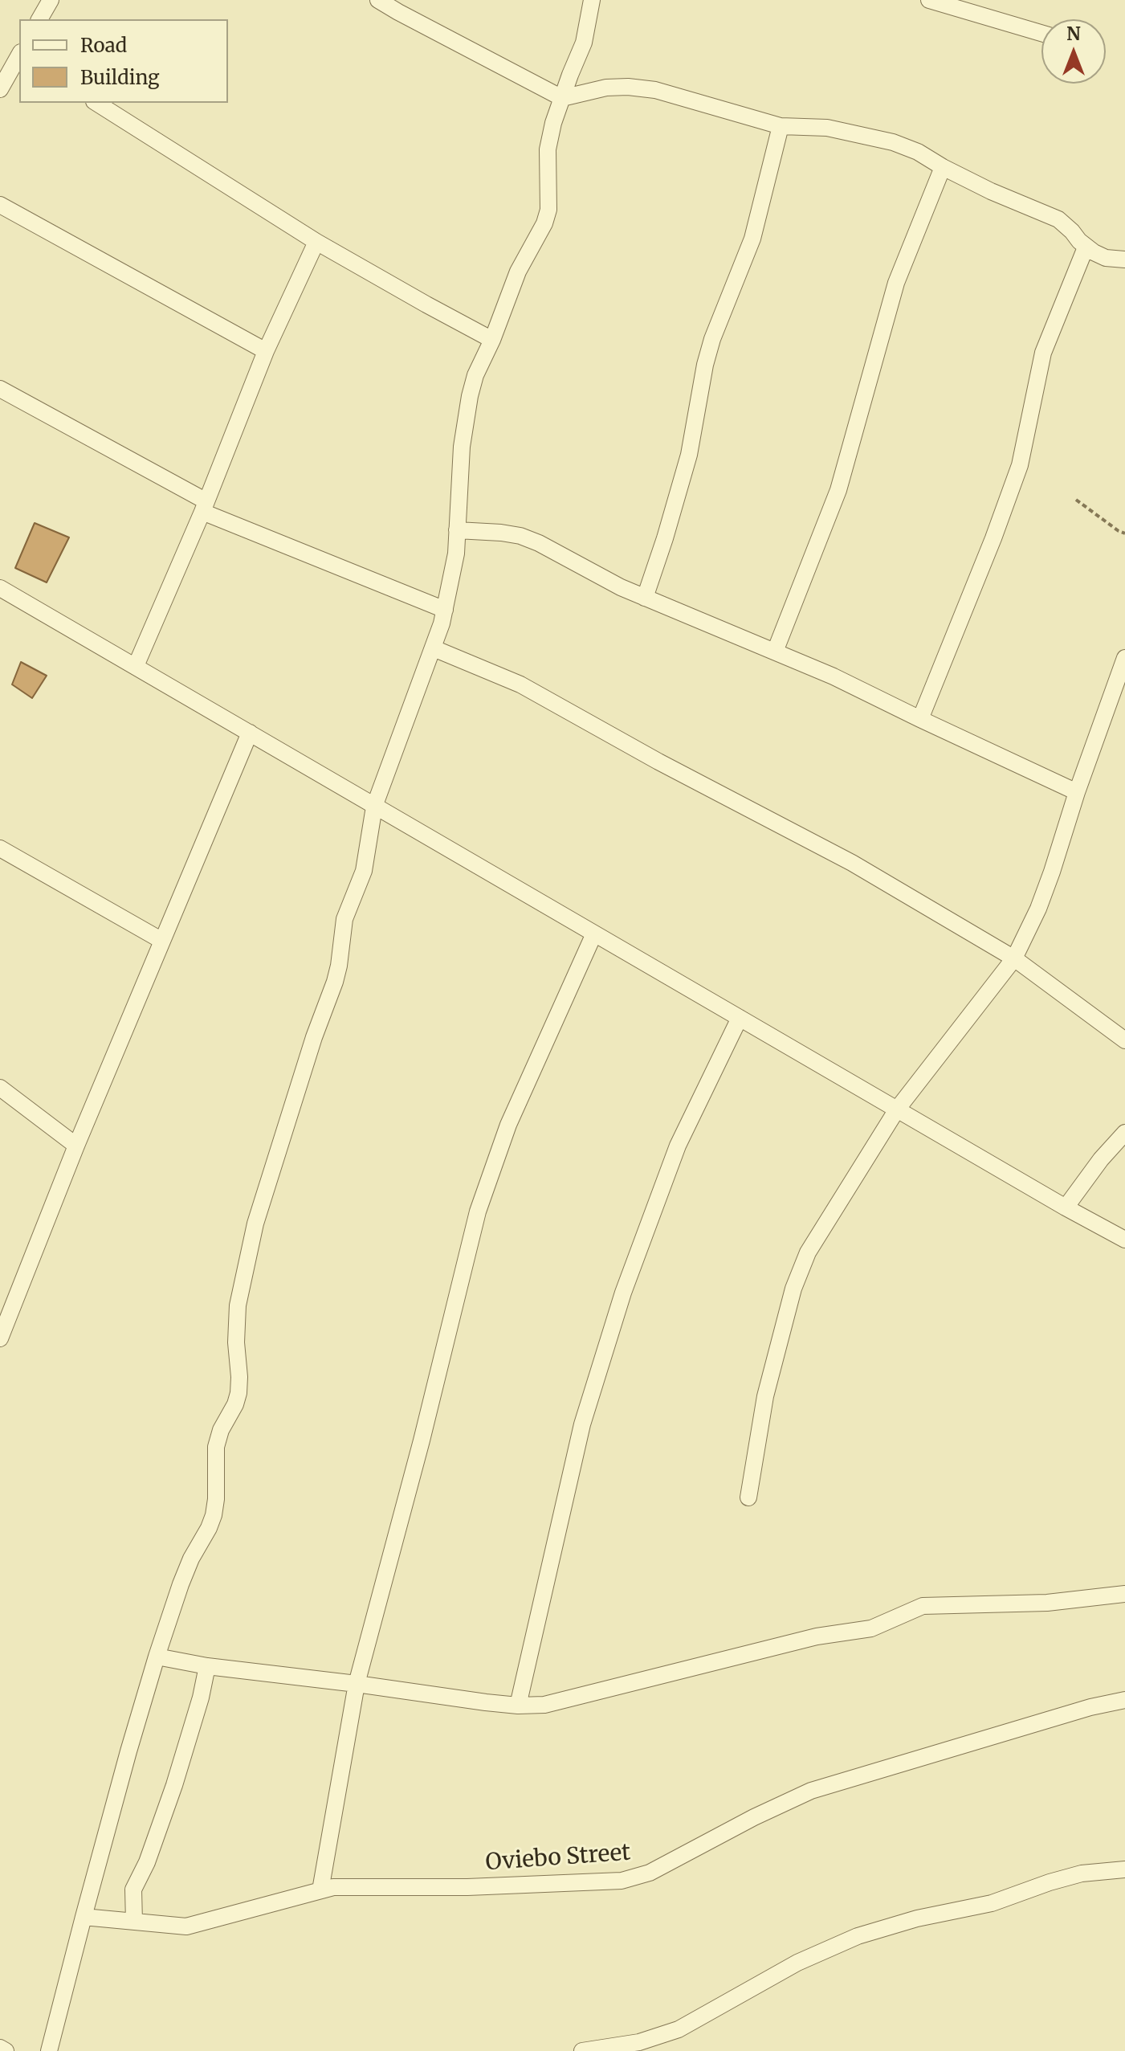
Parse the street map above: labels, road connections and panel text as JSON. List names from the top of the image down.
{
  "streets": {
    "street": ["Oviebo Street"]
  },
  "legend": ["Road", "Building"],
  "north": "top"
}
